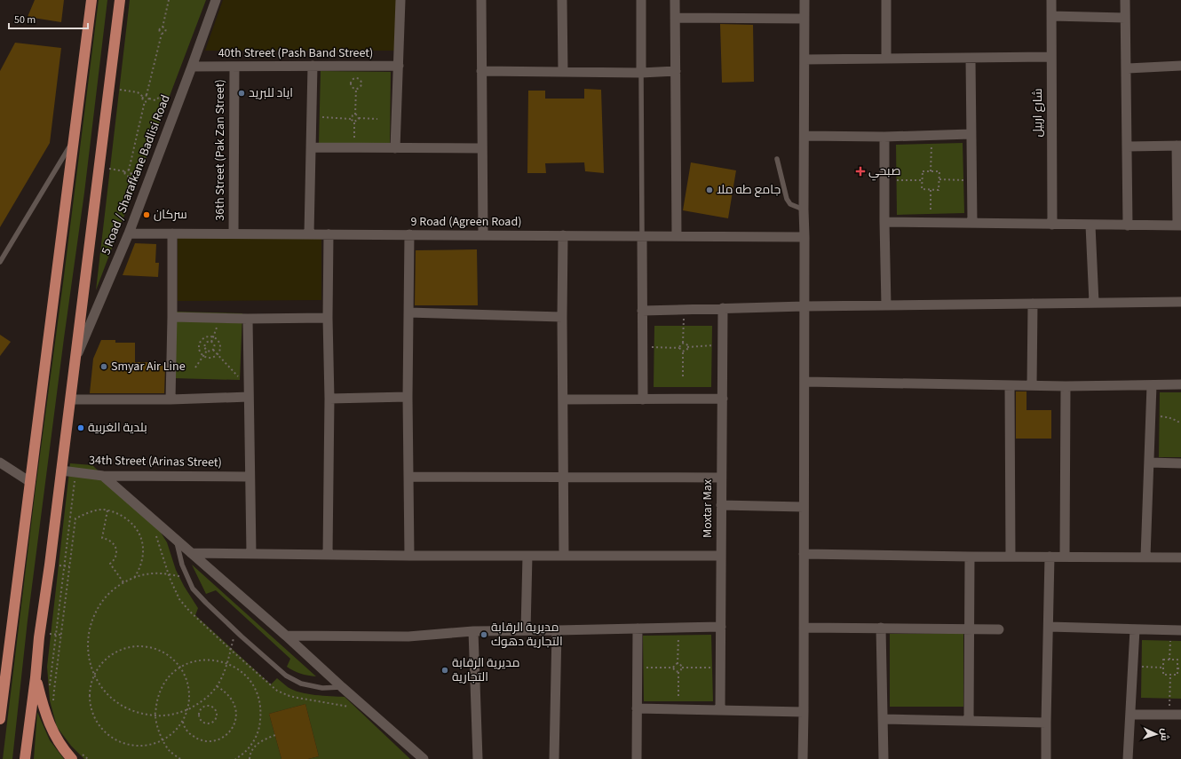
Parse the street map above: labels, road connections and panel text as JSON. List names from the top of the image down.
{
  "streets": {
    "street": [
      "40th Street (Pash Band Street)",
      "شارع اربيل",
      "36th Street (Pak Zan Street)",
      "5 Road / Sharafkane Badlisi Road",
      "9 Road (Agreen Road)",
      "34th Street (Arinas Street)",
      "Moxtar Max"
    ]
  },
  "crossings": [
    ["40th Street (Pash Band Street)", "36th Street (Pak Zan Street)"],
    ["40th Street (Pash Band Street)", "5 Road / Sharafkane Badlisi Road"],
    ["36th Street (Pak Zan Street)", "9 Road (Agreen Road)"],
    ["5 Road / Sharafkane Badlisi Road", "9 Road (Agreen Road)"]
  ],
  "places": {
    "other": [
      "اياد للبريد",
      "جامع طه ملا",
      "سركان",
      "Smyar Air Line",
      "بلدية الغربية",
      "مديرية الرقابة التجارية دهوك",
      "مديرية الرقابة التجارية"
    ],
    "health": ["صبحي"]
  },
  "scale_bar": "50 m",
  "north": "right"
}
